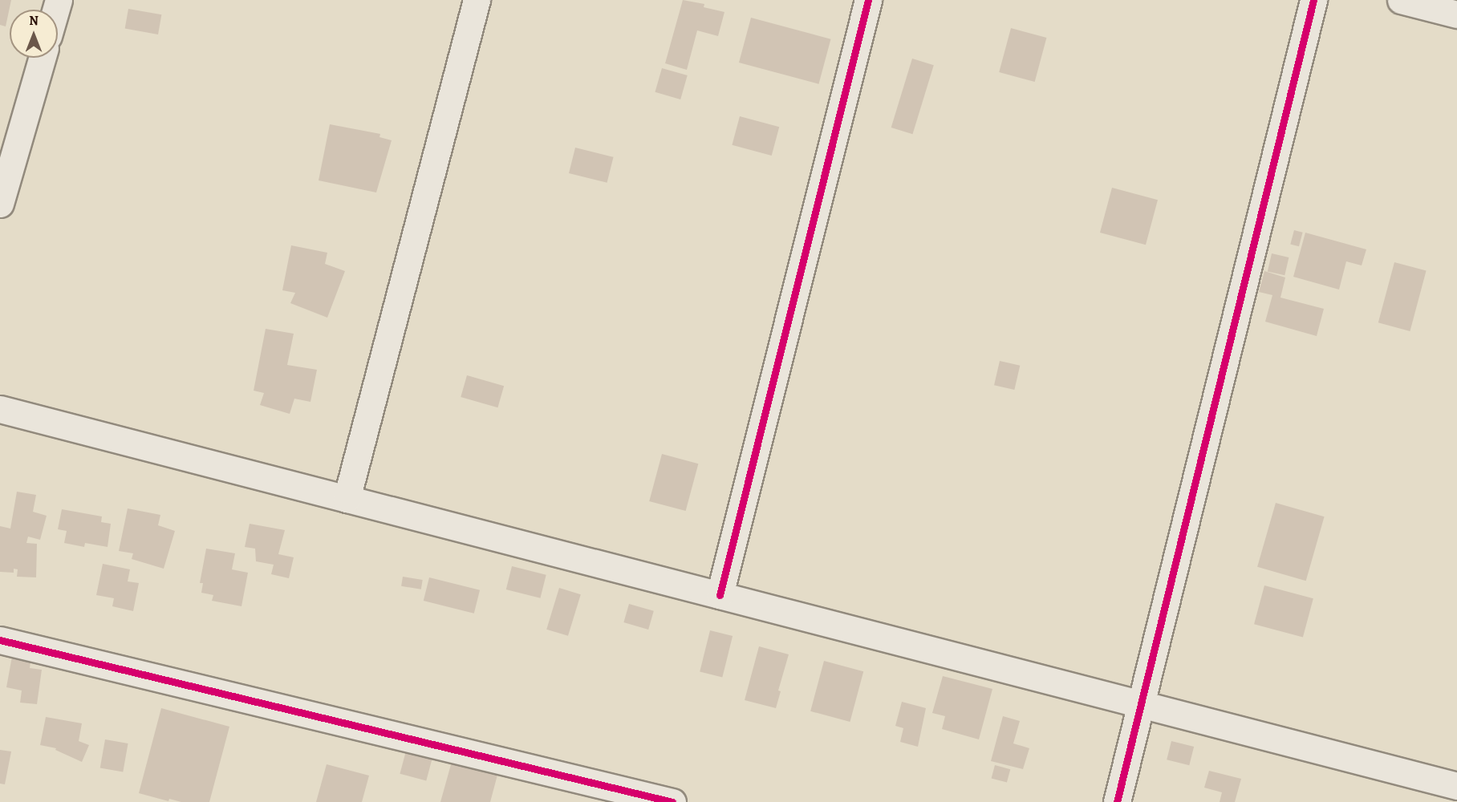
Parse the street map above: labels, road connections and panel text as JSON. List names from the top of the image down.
{
  "north": "top"
}
